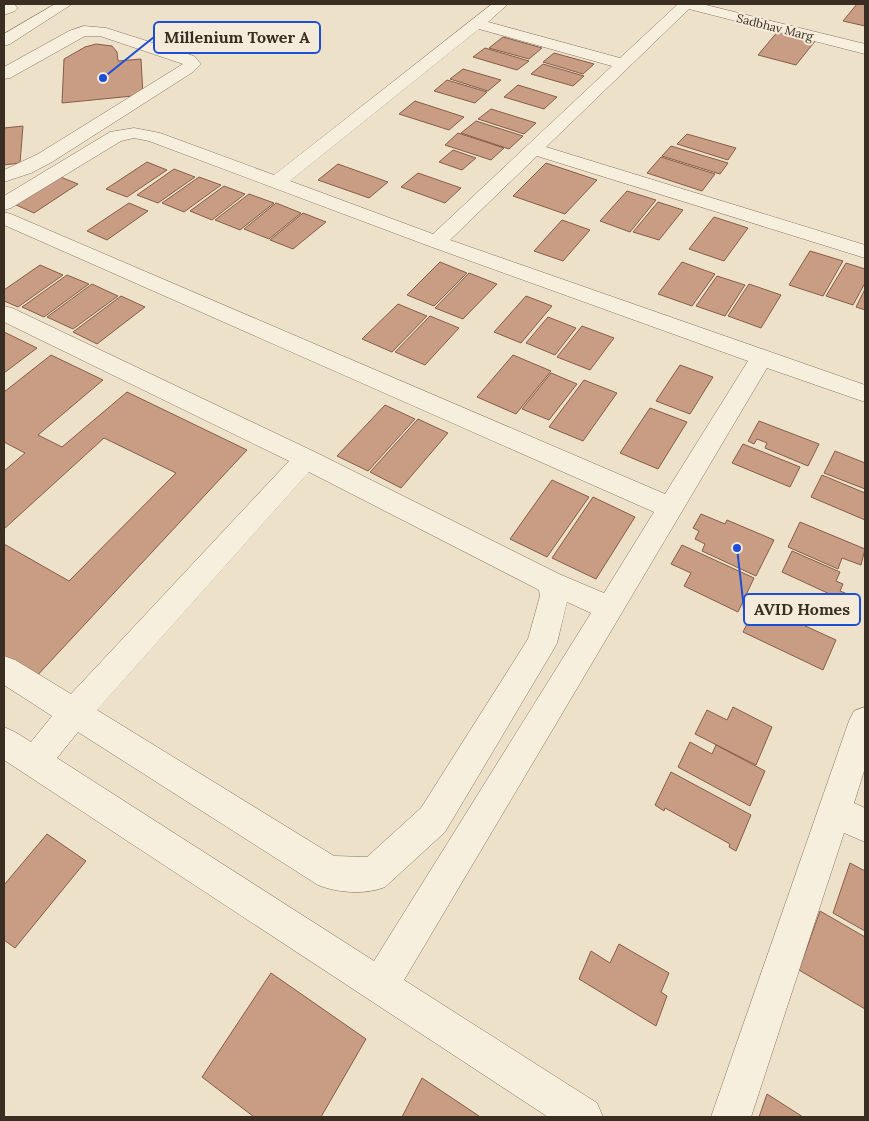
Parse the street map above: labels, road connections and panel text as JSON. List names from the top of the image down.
{
  "streets": {
    "street": ["Sadbhav Marg"]
  },
  "places": ["Millenium Tower A", "AVID Homes"]
}
